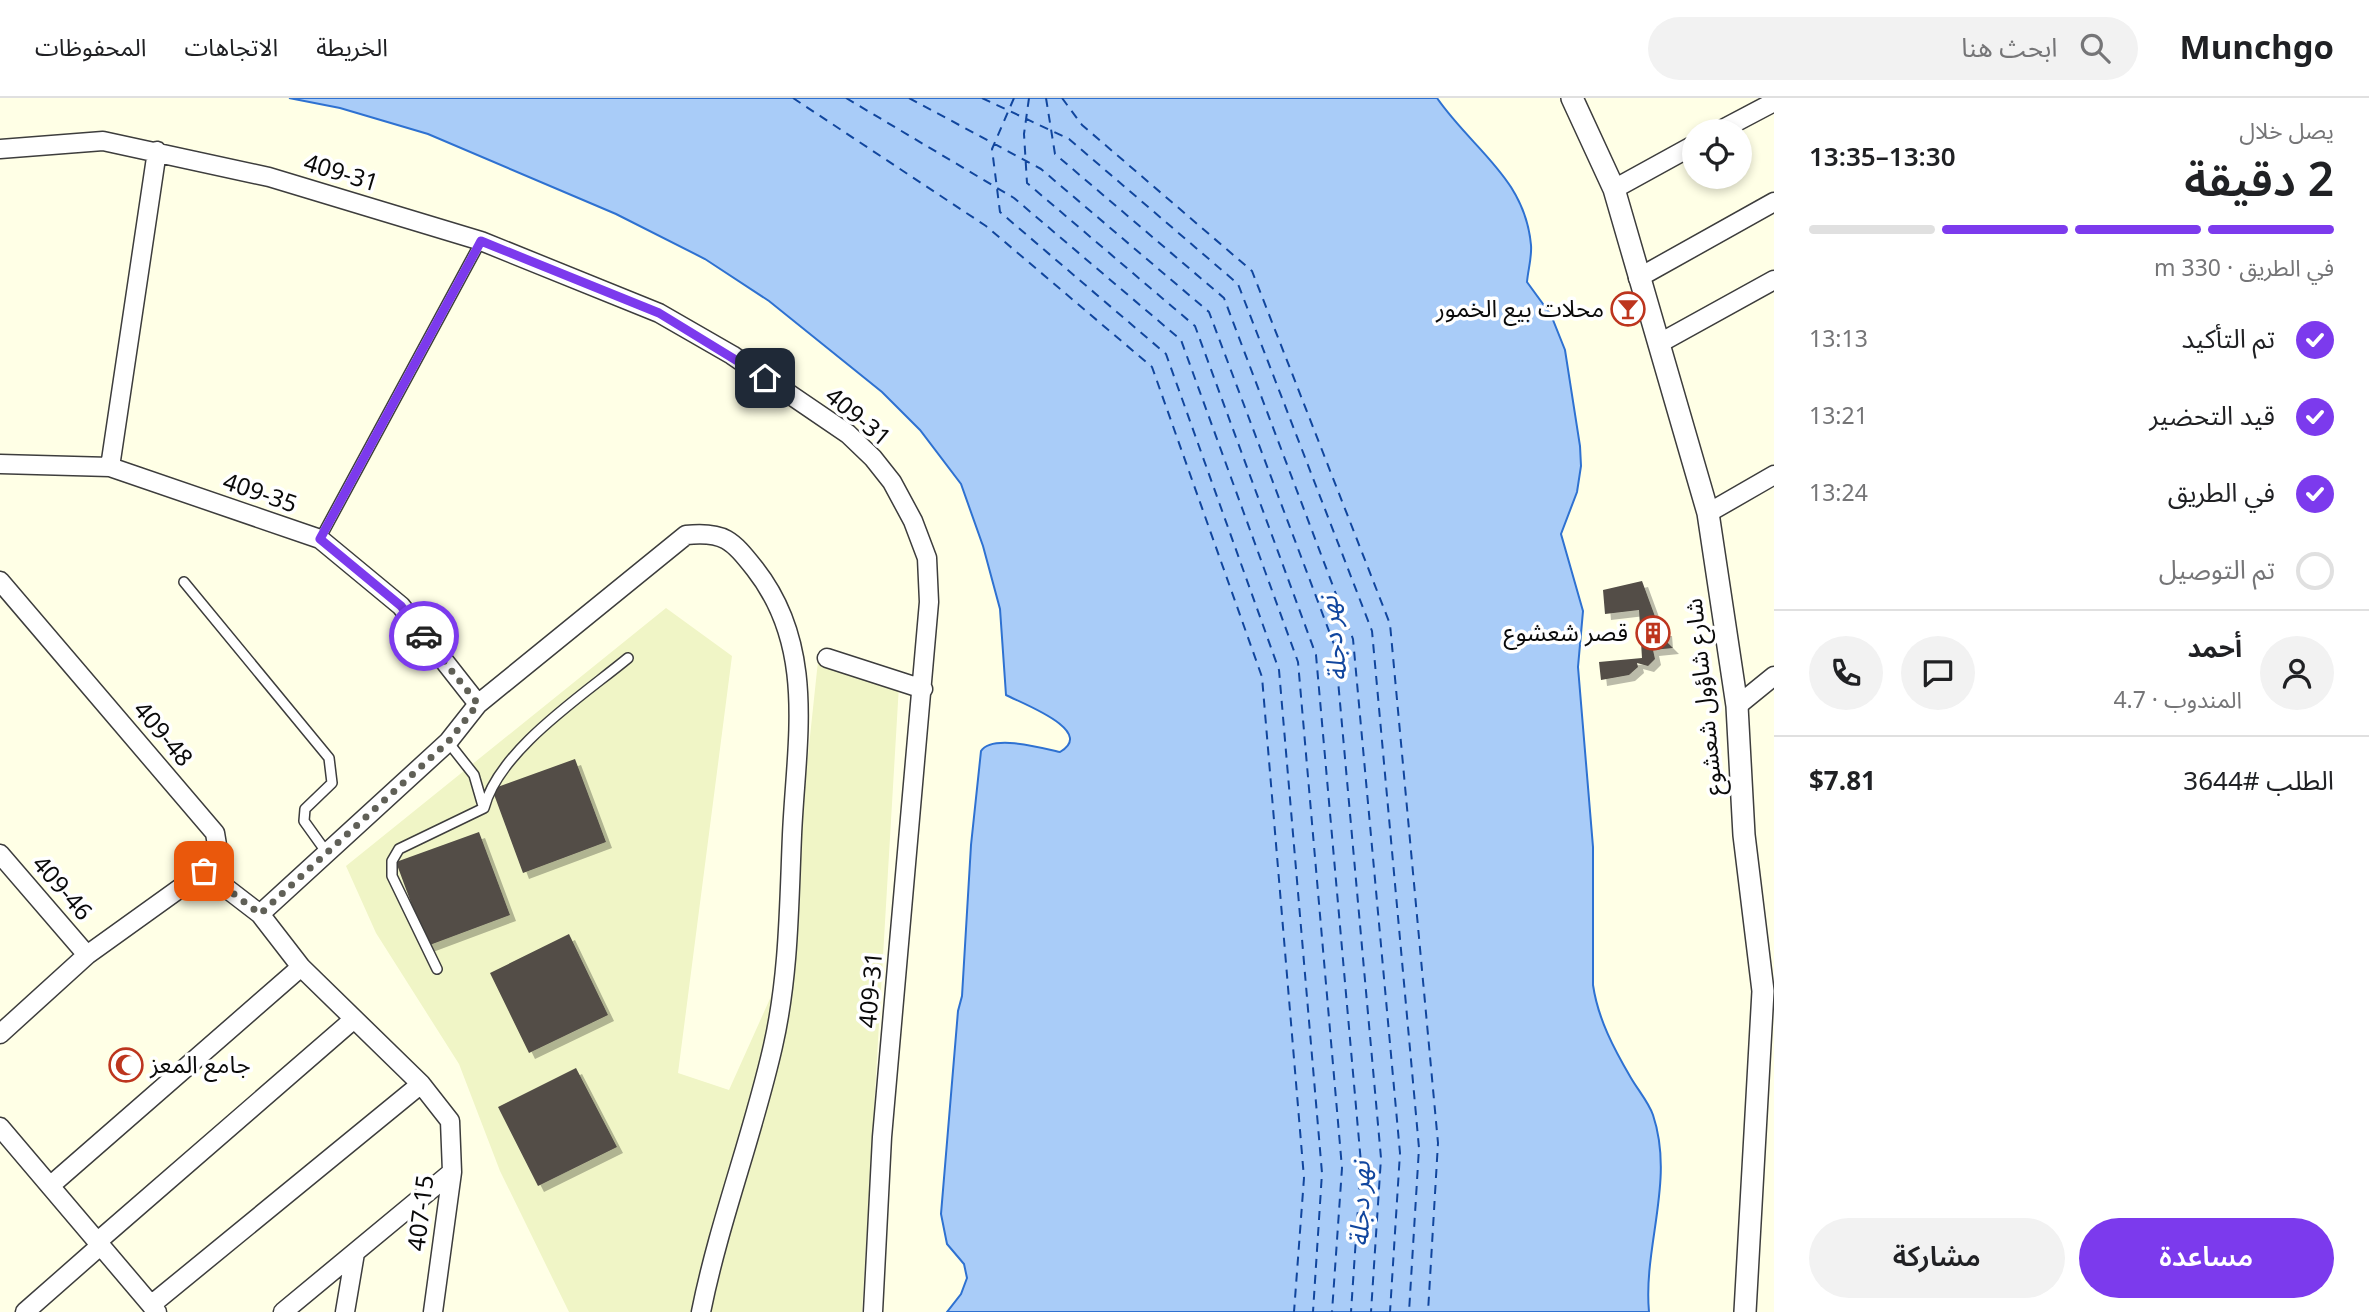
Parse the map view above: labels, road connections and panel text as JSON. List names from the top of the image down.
{
  "streets": {
    "street": [
      "409-31",
      "409-35",
      "شارع شاؤول شعشوع",
      "409-48",
      "409-46",
      "407-15"
    ]
  },
  "water": ["نهر دجلة"],
  "places": {
    "bar": ["محلات بيع الخمور"],
    "building": ["قصر شعشوع"],
    "mosque": ["جامع المعز"]
  },
  "page": {
    "header": "Munchgo",
    "search": "ابحث هنا",
    "nav": ["الخريطة", "الاتجاهات", "المحفوظات"],
    "heading": ["2 دقيقة", "يصل خلال", "13:30–13:35"],
    "panel": [
      "أحمد",
      "المندوب · 4.7",
      "الطلب #3644",
      "$7.81"
    ],
    "bar": "في الطريق · 330 m",
    "list": [
      ["تم التأكيد", "13:13"],
      ["قيد التحضير", "13:21"],
      ["في الطريق", "13:24"],
      "تم التوصيل"
    ],
    "buttons": ["مساعدة", "مشاركة"]
  }
}
